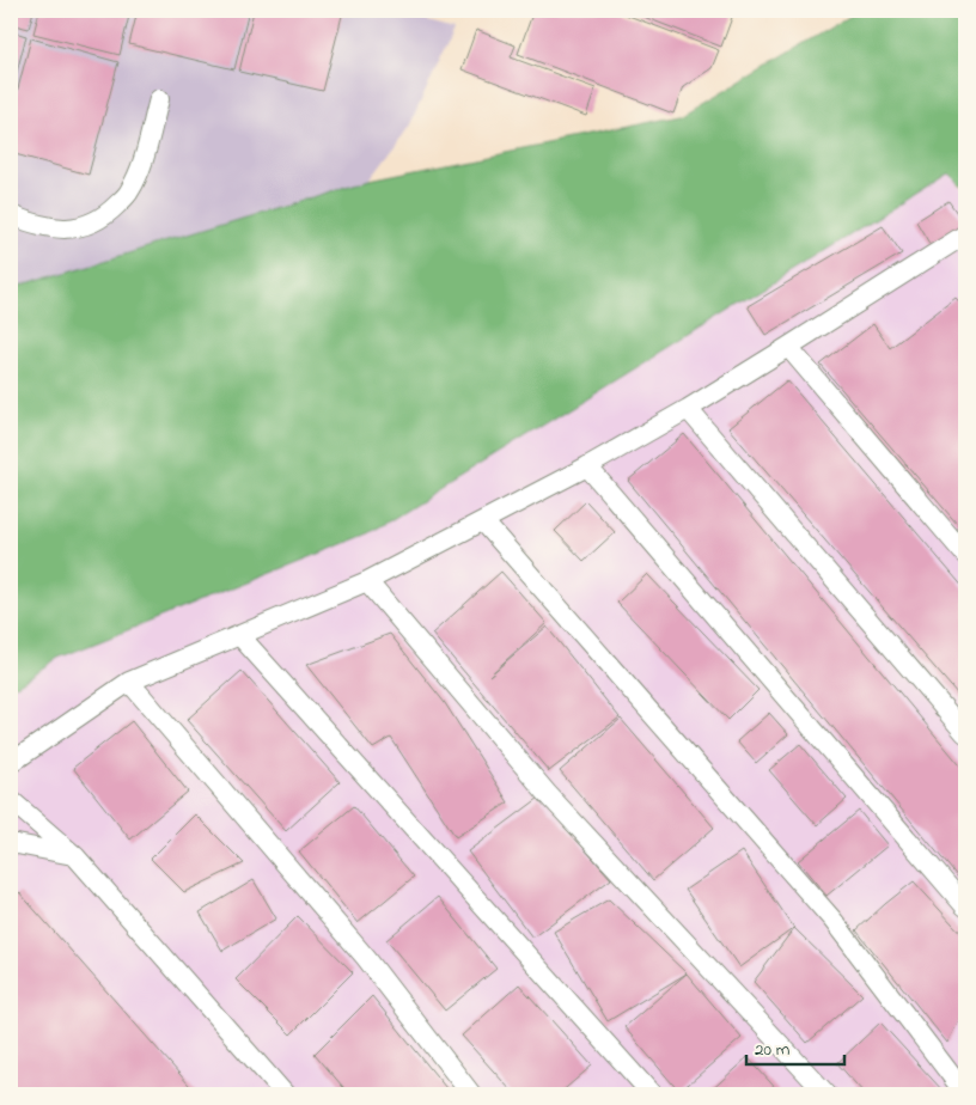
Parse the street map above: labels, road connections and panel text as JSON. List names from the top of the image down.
{
  "scale_bar": "20 m"
}
